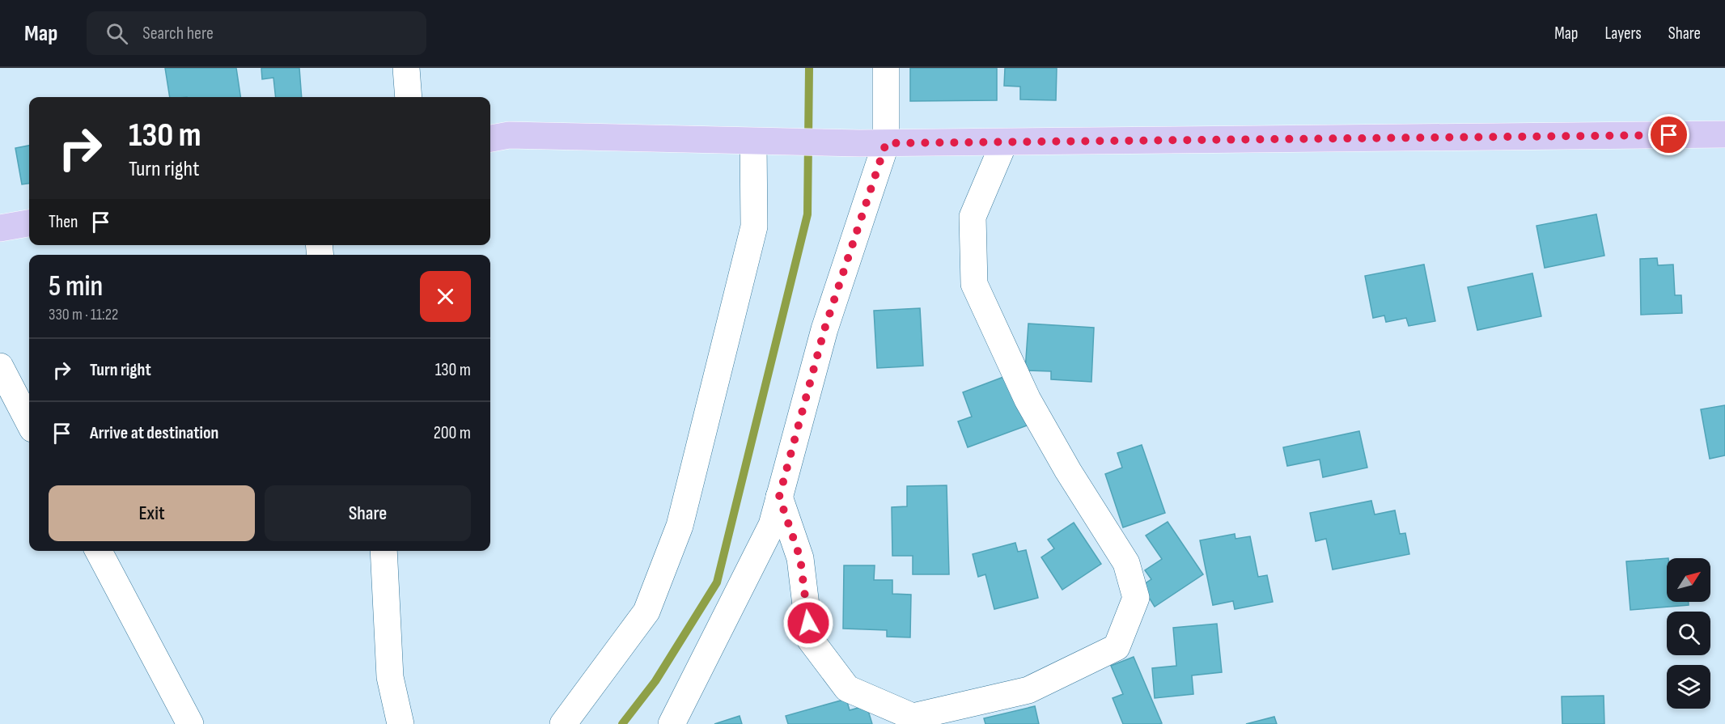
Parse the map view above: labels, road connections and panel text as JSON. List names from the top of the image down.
{
  "north": "top right",
  "page": {
    "header": "Map",
    "search": "Search here",
    "nav": ["Map", "Layers", "Share"],
    "turn": ["130 m", "Turn right"],
    "then": "Then",
    "heading": ["5 min", "330 m · 11:22"],
    "list": [
      {
        "name": "Turn right",
        "value": "130 m"
      },
      {
        "name": "Arrive at destination",
        "value": "200 m"
      }
    ],
    "buttons": ["Exit", "Share"]
  }
}
